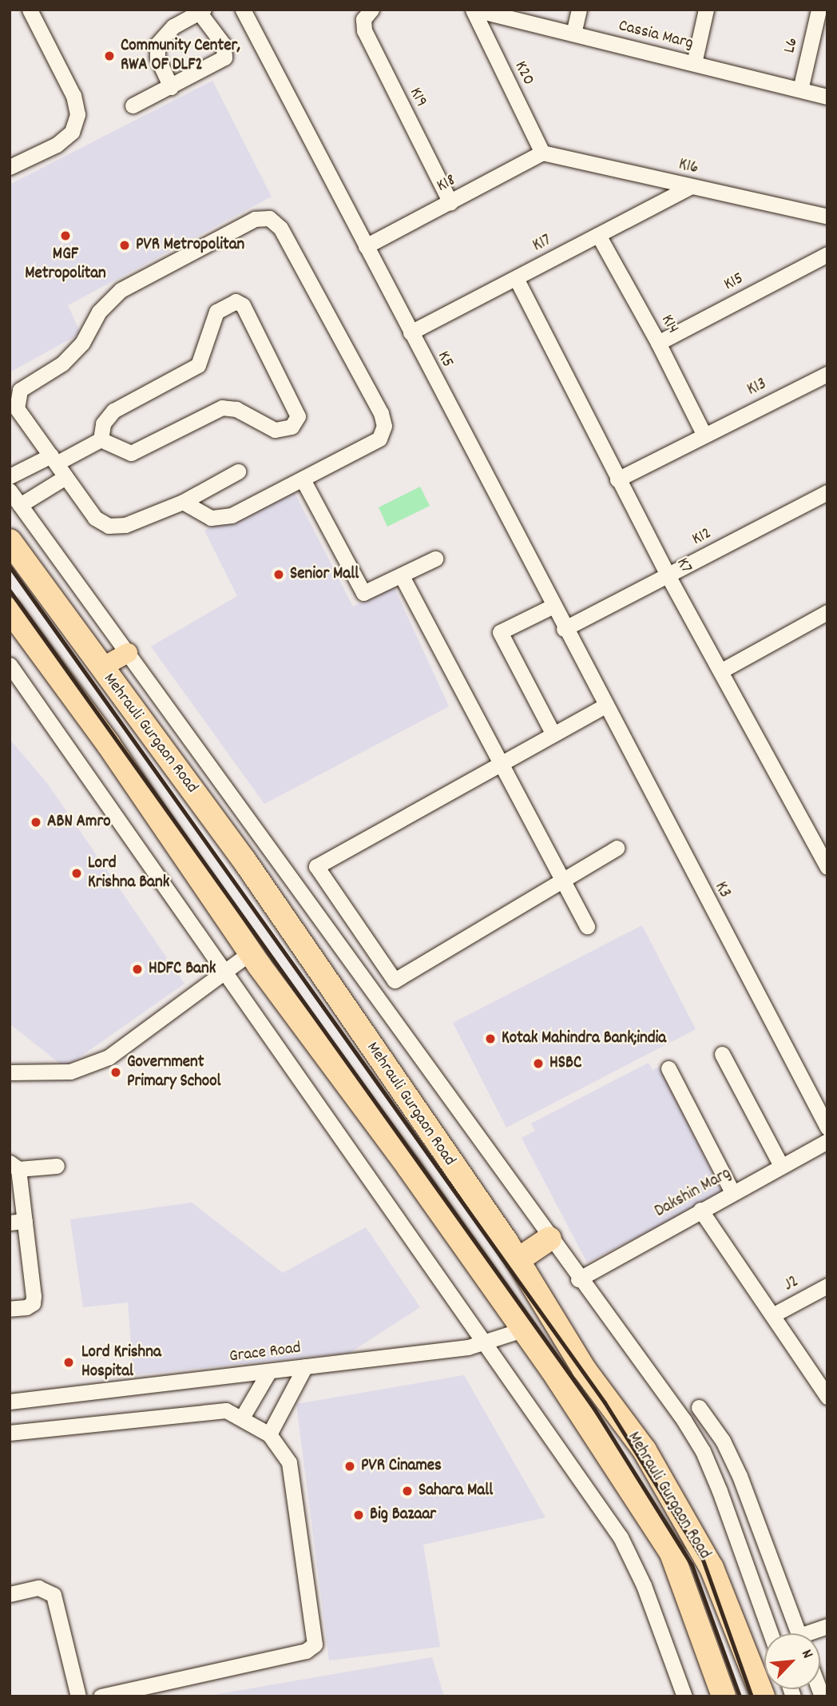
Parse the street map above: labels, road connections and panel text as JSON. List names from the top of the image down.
{
  "streets": {
    "highway": ["Mehrauli Gurgaon Road"],
    "street": [
      "Cassia Marg",
      "L6",
      "K20",
      "K19",
      "K16",
      "K18",
      "K17",
      "K15",
      "K14",
      "K5",
      "K13",
      "K12",
      "K7",
      "K3",
      "Dakshin Marg",
      "J2",
      "Grace Road"
    ]
  },
  "crossings": [
    ["Cassia Marg", "L6"],
    ["Cassia Marg", "K20"],
    ["K20", "K16"],
    ["K20", "K18"],
    ["K19", "K18"],
    ["K16", "K18"],
    ["K16", "K17"],
    ["K18", "K5"],
    ["K17", "K14"],
    ["K17", "K5"],
    ["K17", "K7"],
    ["K15", "K14"],
    ["K14", "K13"],
    ["K5", "K12"],
    ["K5", "K3"],
    ["K13", "K7"],
    ["K12", "K7"],
    ["Mehrauli Gurgaon Road", "Grace Road"]
  ],
  "places": [
    "Community Center, RWA OF DLF2",
    "MGF Metropolitan",
    "PVR Metropolitan",
    "Senior Mall",
    "ABN Amro",
    "Lord Krishna Bank",
    "HDFC Bank",
    "Kotak Mahindra Bank;india",
    "HSBC",
    "Government Primary School",
    "Lord Krishna Hospital",
    "PVR Cinames",
    "Sahara Mall",
    "Big Bazaar"
  ],
  "north": "top right"
}
